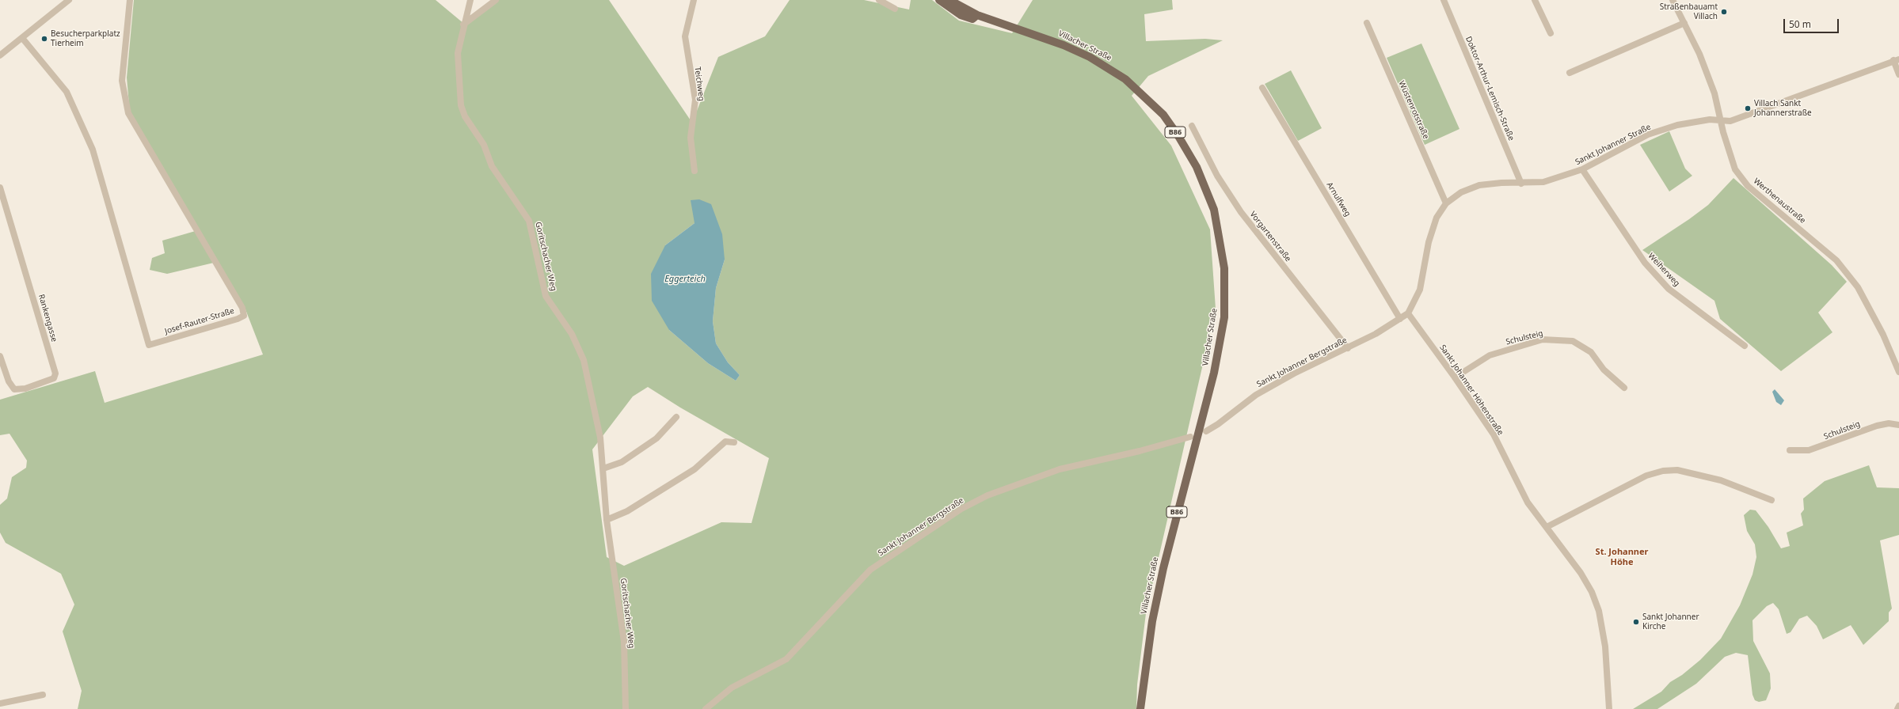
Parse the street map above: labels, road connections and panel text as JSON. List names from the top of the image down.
{
  "streets": {
    "main road": ["Villacher Straße", "B86"],
    "street": [
      "Teichweg",
      "Doktor-Arthur-Lemisch-Straße",
      "Wüstenrotstraße",
      "Sankt Johanner Straße",
      "Arnulfweg",
      "Werthenaustraße",
      "Vorgartenstraße",
      "Goritschacher Weg",
      "Weiherweg",
      "Rankengasse",
      "Josef-Rauter-Straße",
      "Schulsteig",
      "Sankt Johanner Bergstraße",
      "Sankt Johanner Höhenstraße"
    ]
  },
  "crossings": [
    ["Villacher Straße", "B86"],
    ["Doktor-Arthur-Lemisch-Straße", "Sankt Johanner Straße"],
    ["Wüstenrotstraße", "Sankt Johanner Straße"],
    ["Sankt Johanner Straße", "Werthenaustraße"],
    ["Sankt Johanner Straße", "Weiherweg"],
    ["Sankt Johanner Straße", "Sankt Johanner Bergstraße"],
    ["Sankt Johanner Straße", "Sankt Johanner Höhenstraße"],
    ["Arnulfweg", "Sankt Johanner Bergstraße"],
    ["Vorgartenstraße", "Sankt Johanner Bergstraße"],
    ["Schulsteig", "Sankt Johanner Höhenstraße"],
    ["Sankt Johanner Bergstraße", "Sankt Johanner Höhenstraße"]
  ],
  "districts": ["St. Johanner Höhe"],
  "water": ["Eggerteich"],
  "places": [
    "Straßenbauamt Villach",
    "Besucherparkplatz Tierheim",
    "Villach Sankt Johannerstraße",
    "Sankt Johanner Kirche"
  ],
  "scale_bar": "50 m"
}
